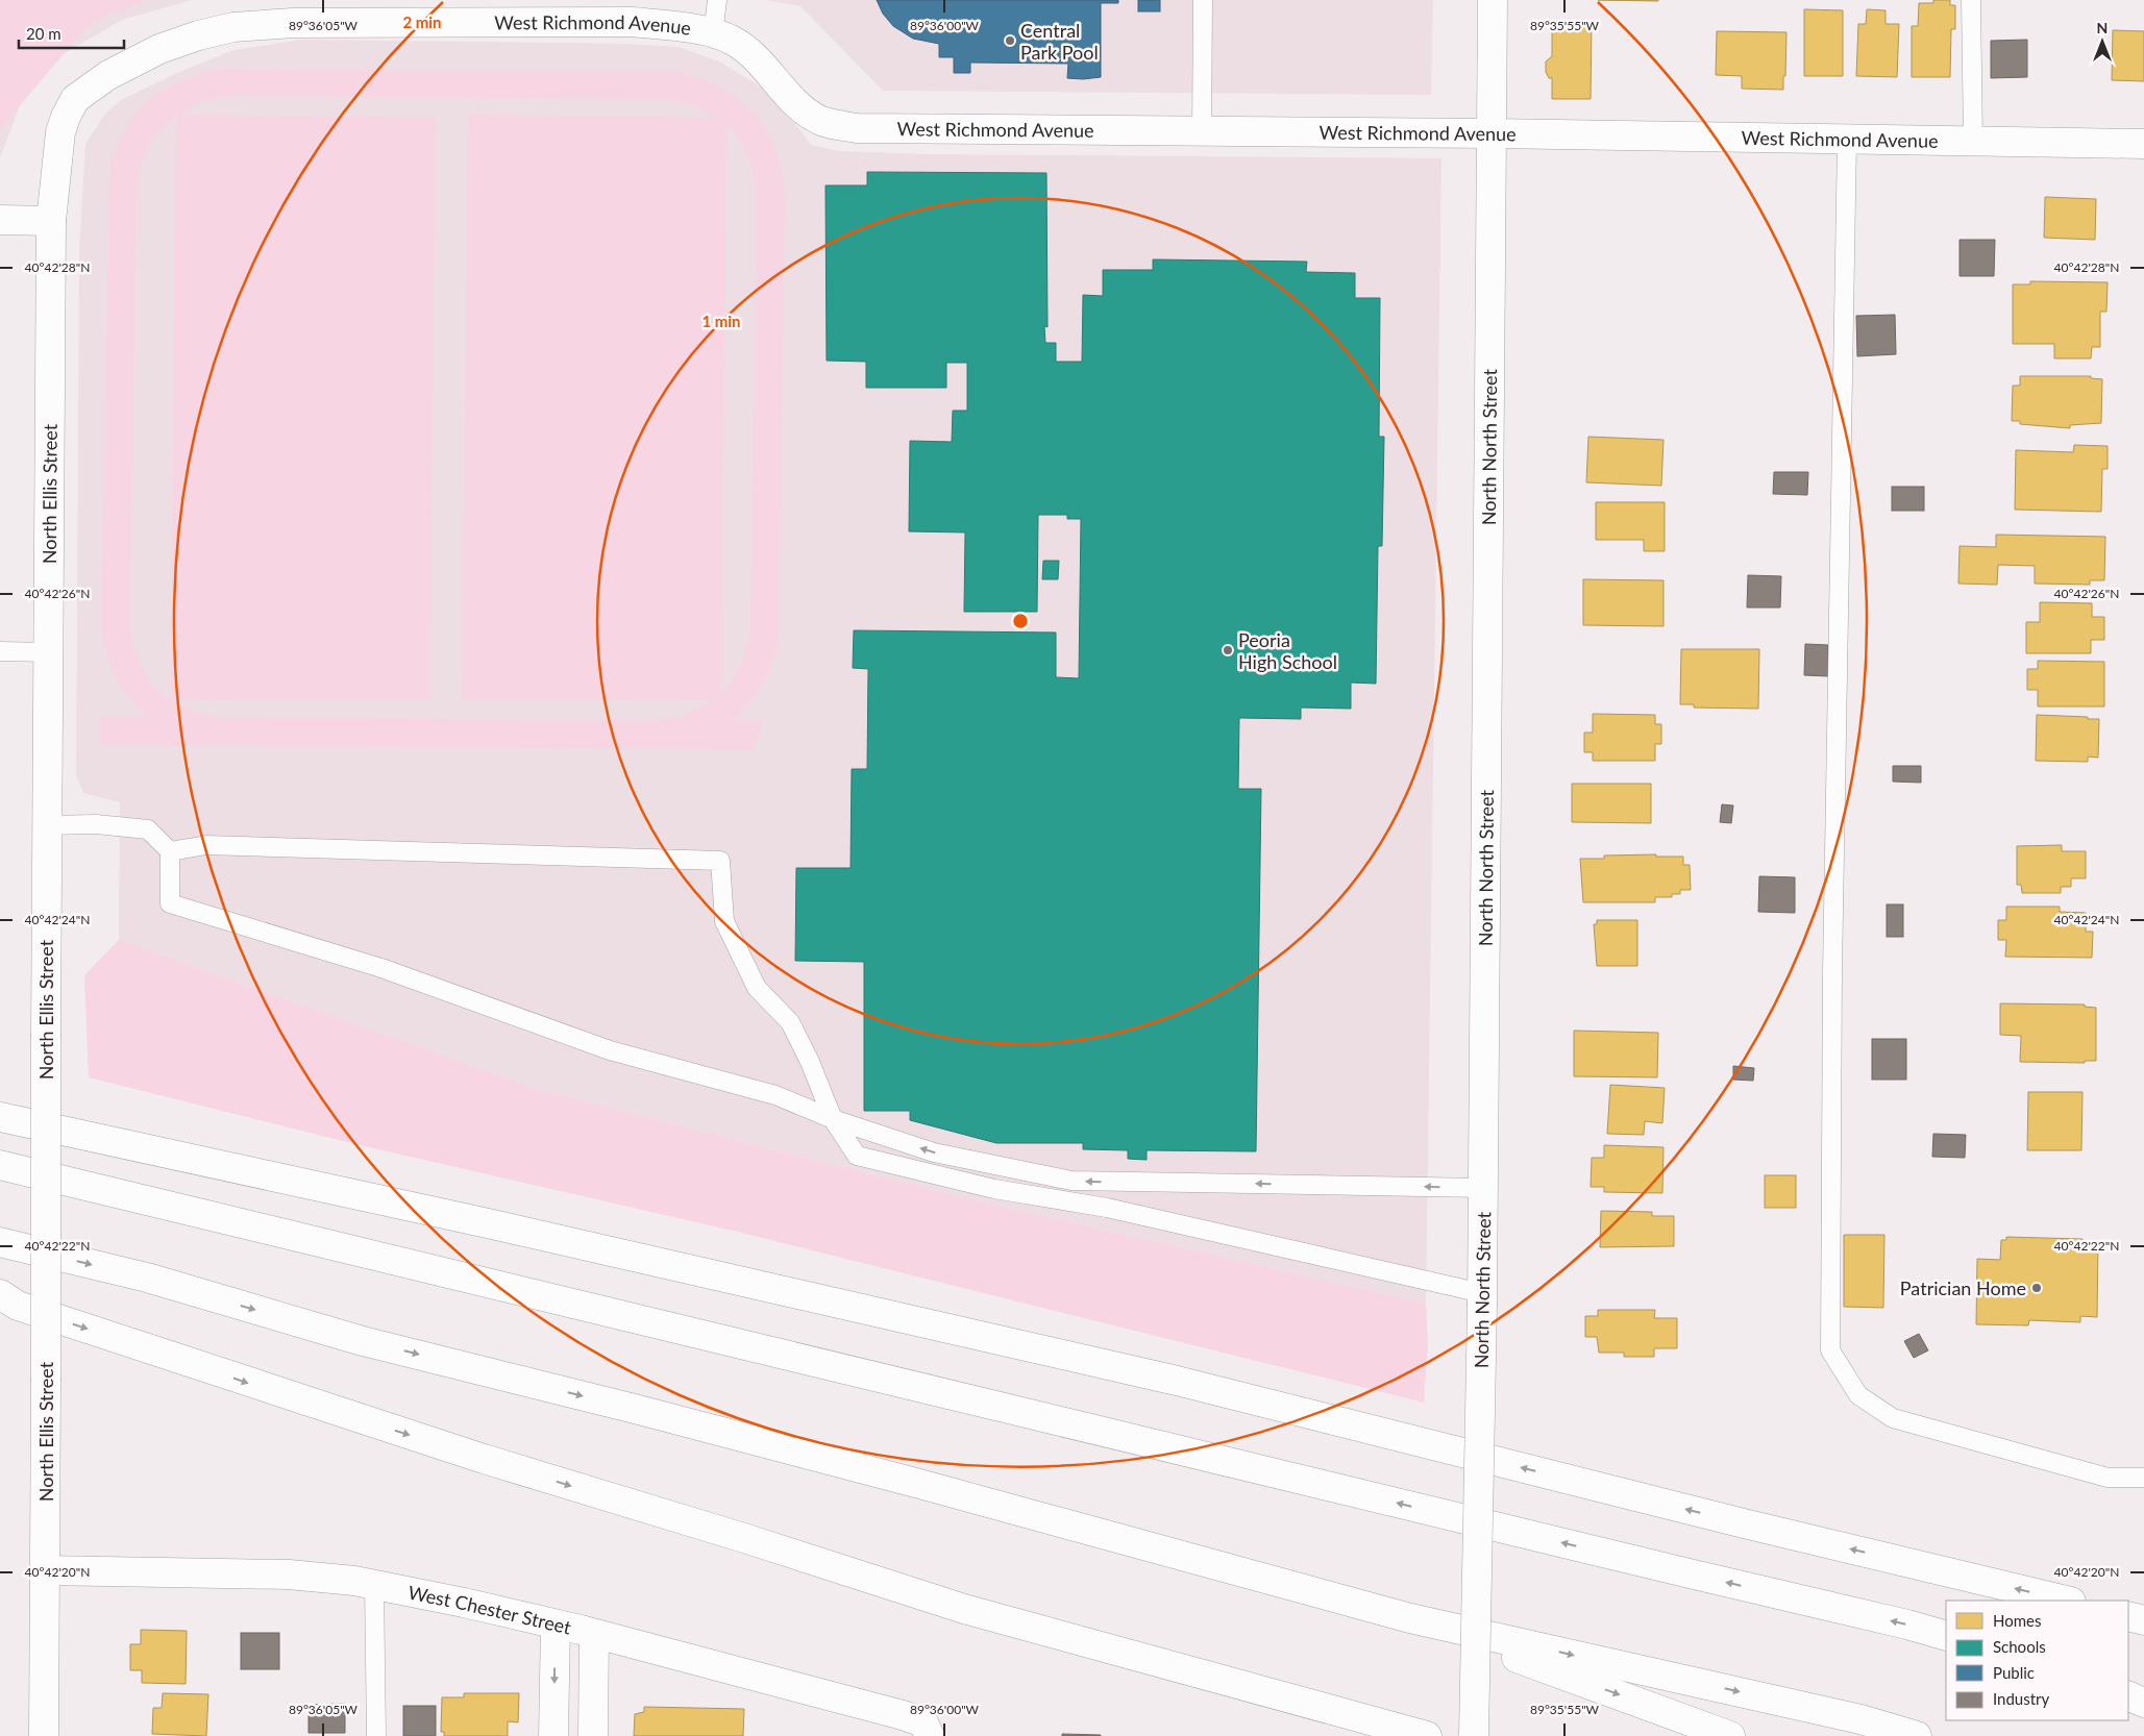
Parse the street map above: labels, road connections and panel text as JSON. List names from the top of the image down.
{
  "streets": {
    "main road": [
      "West Richmond Avenue",
      "North North Street",
      "North Ellis Street",
      "West Chester Street"
    ]
  },
  "crossings": [
    ["West Richmond Avenue", "North North Street"],
    ["West Richmond Avenue", "North Ellis Street"],
    ["North Ellis Street", "West Chester Street"]
  ],
  "places": ["Central Park Pool", "Peoria High School", "Patrician Home"],
  "legend": [
    "Homes",
    "Schools",
    "Public",
    "Industry"
  ],
  "scale_bar": "20 m",
  "north": "top",
  "coordinates": [
    "89°36'05\"W",
    "89°36'00\"W",
    "89°35'55\"W",
    "40°42'28\"N",
    "40°42'26\"N",
    "40°42'24\"N",
    "40°42'22\"N",
    "40°42'20\"N"
  ],
  "rings": ["2 min", "1 min"]
}
